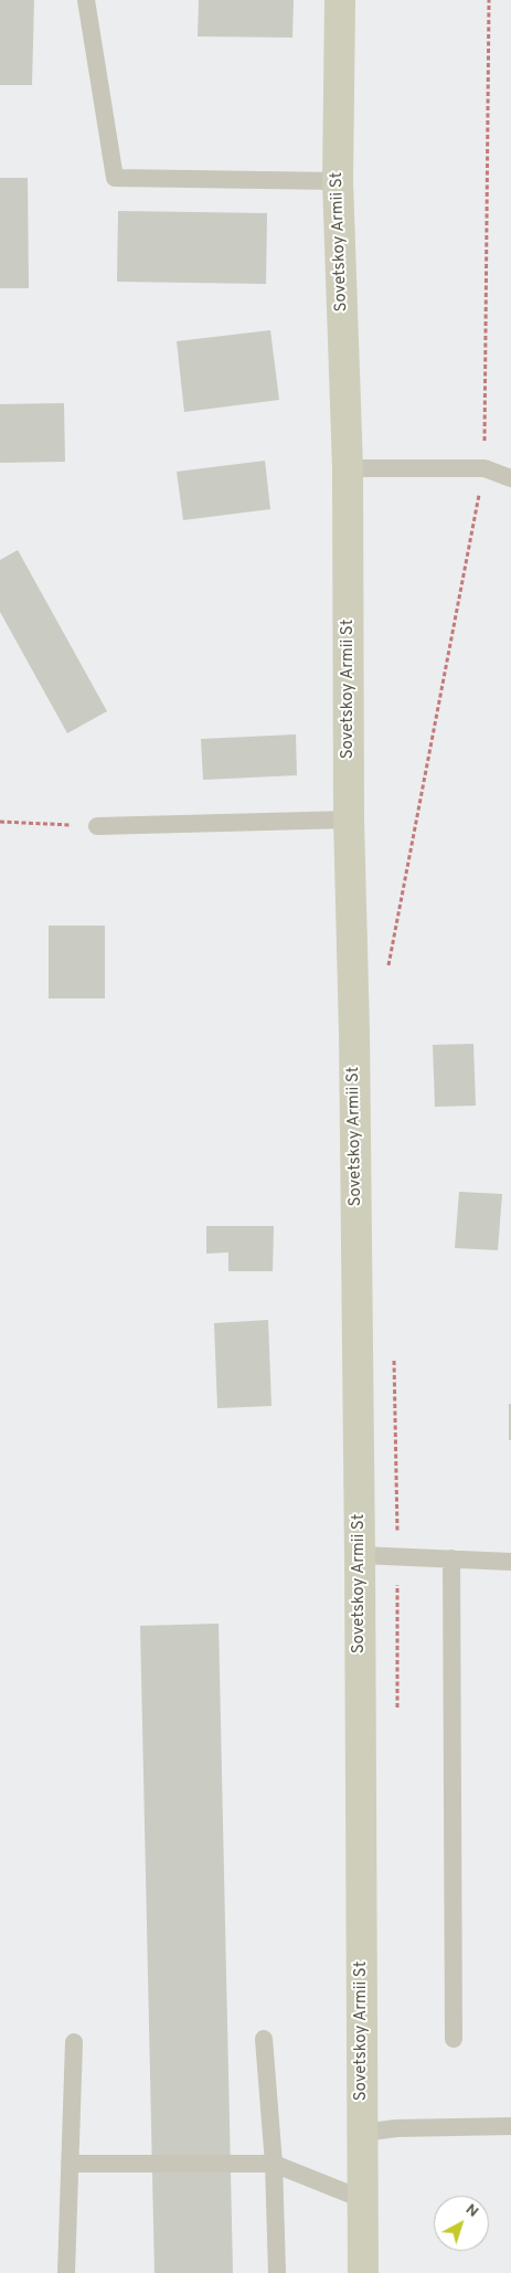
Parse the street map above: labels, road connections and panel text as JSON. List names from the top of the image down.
{
  "streets": {
    "street": ["Sovetskoy Armii St"]
  },
  "north": "top right"
}
